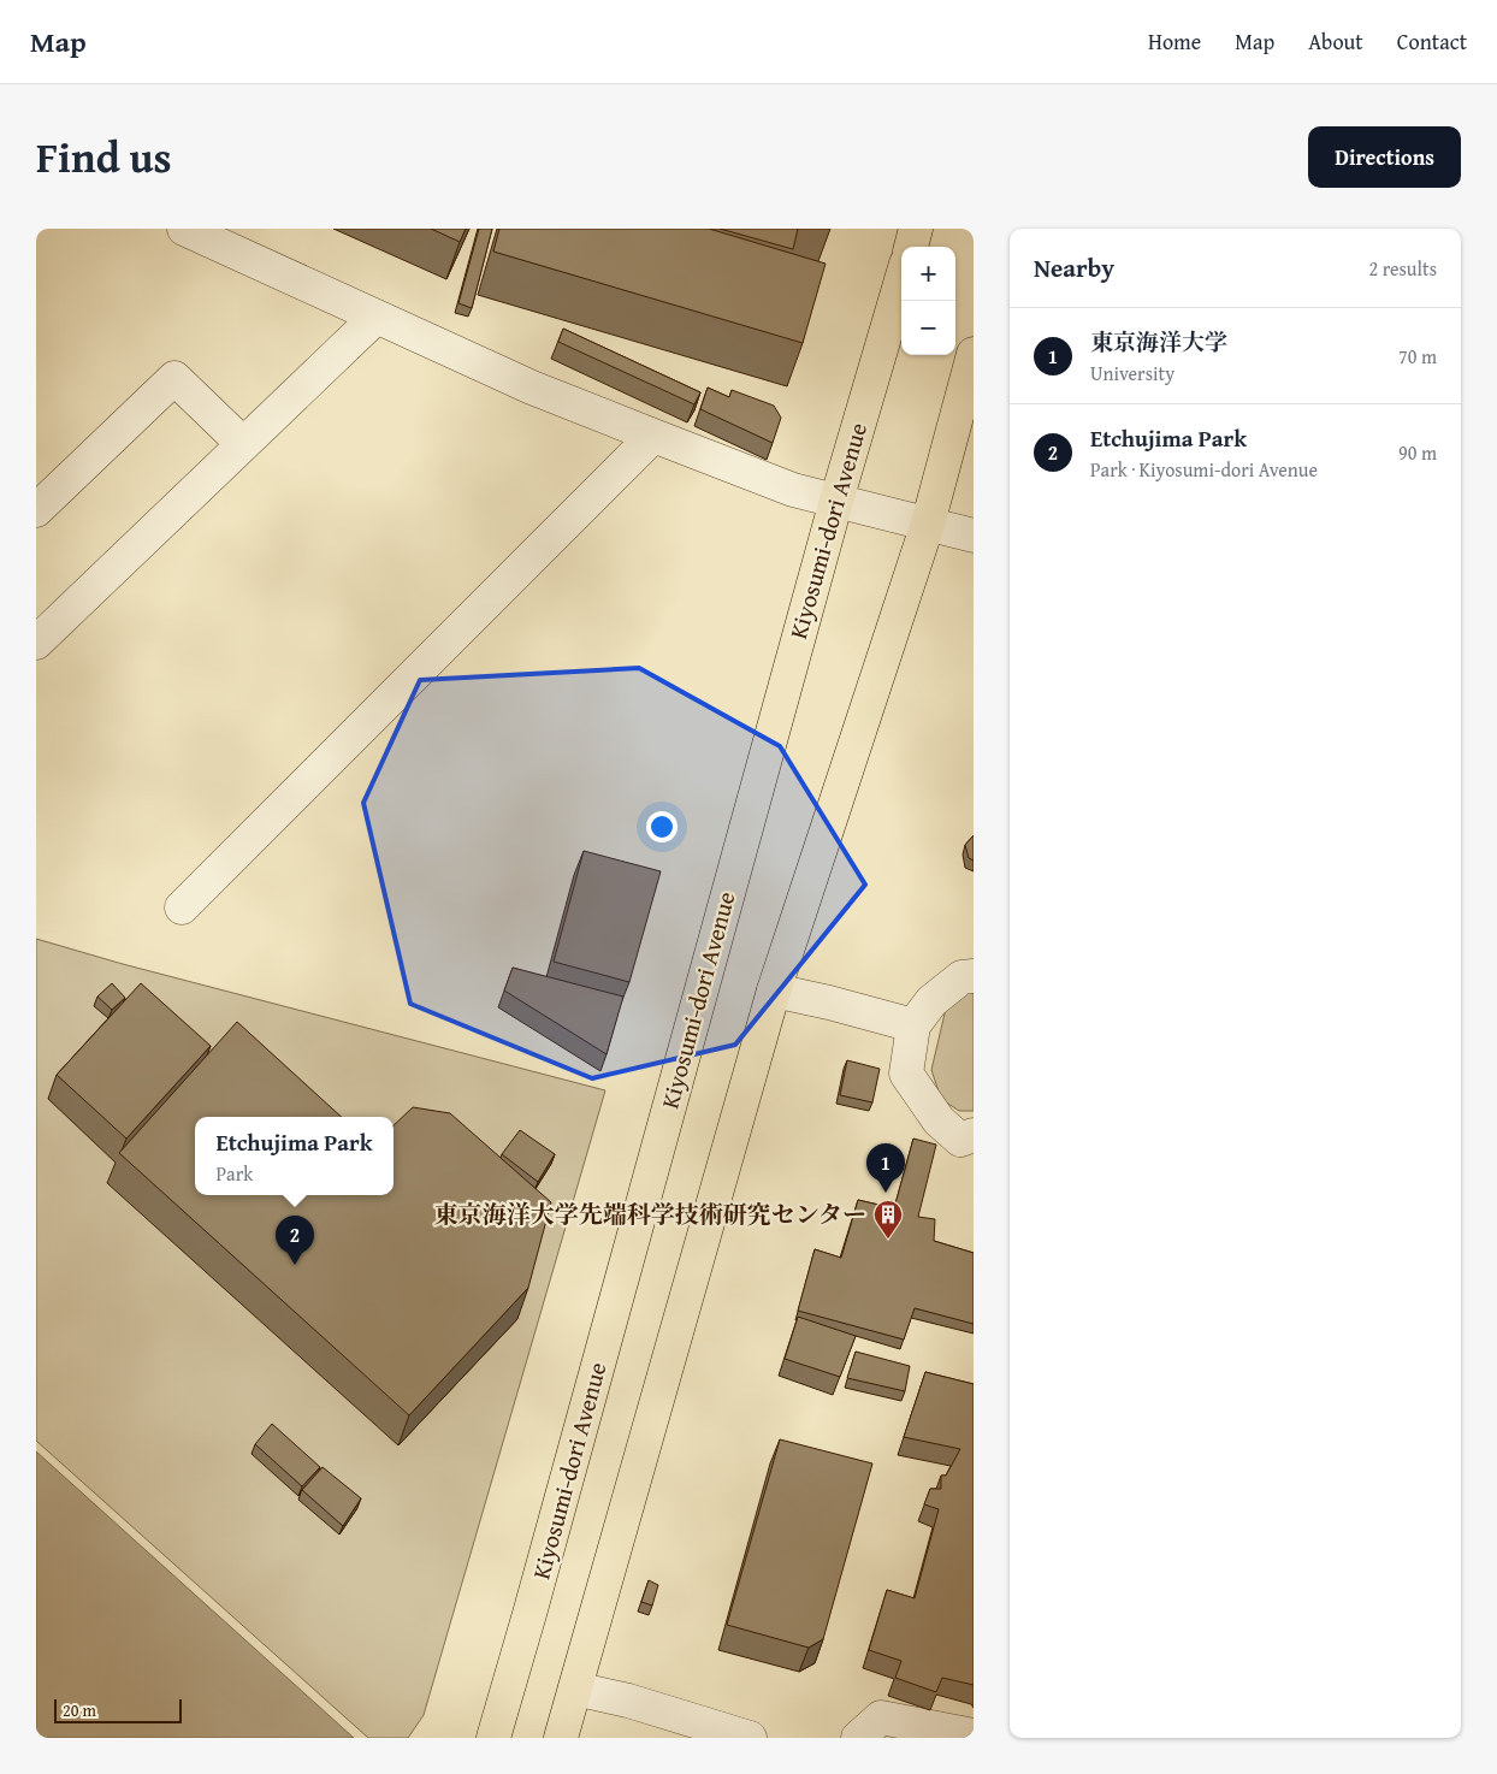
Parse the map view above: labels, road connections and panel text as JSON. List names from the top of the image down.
{
  "streets": {
    "main road": ["Kiyosumi-dori Avenue"]
  },
  "places": {
    "building": ["東京海洋大学先端科学技術研究センター"]
  },
  "scale_bar": "20 m",
  "page": {
    "header": "Map",
    "nav": [
      "Home",
      "Map",
      "About",
      "Contact"
    ],
    "title": "Find us",
    "buttons": "Directions",
    "heading": ["Nearby", "2 results"],
    "map_buttons": ["+", "−"],
    "list": [
      {
        "mark": "1",
        "name": "東京海洋大学",
        "note": "University",
        "value": "70 m"
      },
      {
        "mark": "2",
        "name": "Etchujima Park",
        "note": "Park · Kiyosumi-dori Avenue",
        "value": "90 m"
      }
    ],
    "popup": ["Etchujima Park", "Park"],
    "pins": ["1", "2"],
    "scale": "20 m"
  }
}
